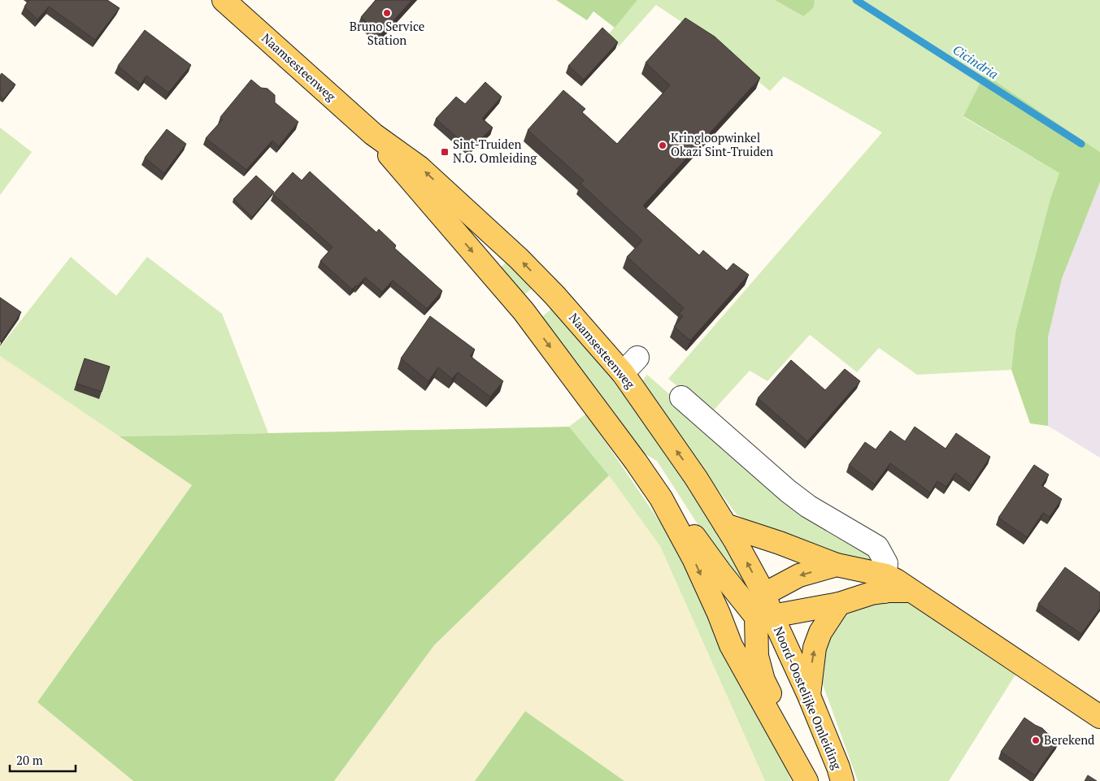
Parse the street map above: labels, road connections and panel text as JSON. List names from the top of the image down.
{
  "streets": {
    "main road": ["Naamsesteenweg", "Noord-Oostelijke Omleiding"]
  },
  "crossings": [
    ["Naamsesteenweg", "Noord-Oostelijke Omleiding"]
  ],
  "water": ["Cicindria"],
  "places": {
    "other": ["Bruno Service Station", "Kringloopwinkel Okazi Sint-Truiden", "Berekend"],
    "transit": ["Sint-Truiden N.O. Omleiding"]
  },
  "scale_bar": "20 m"
}
